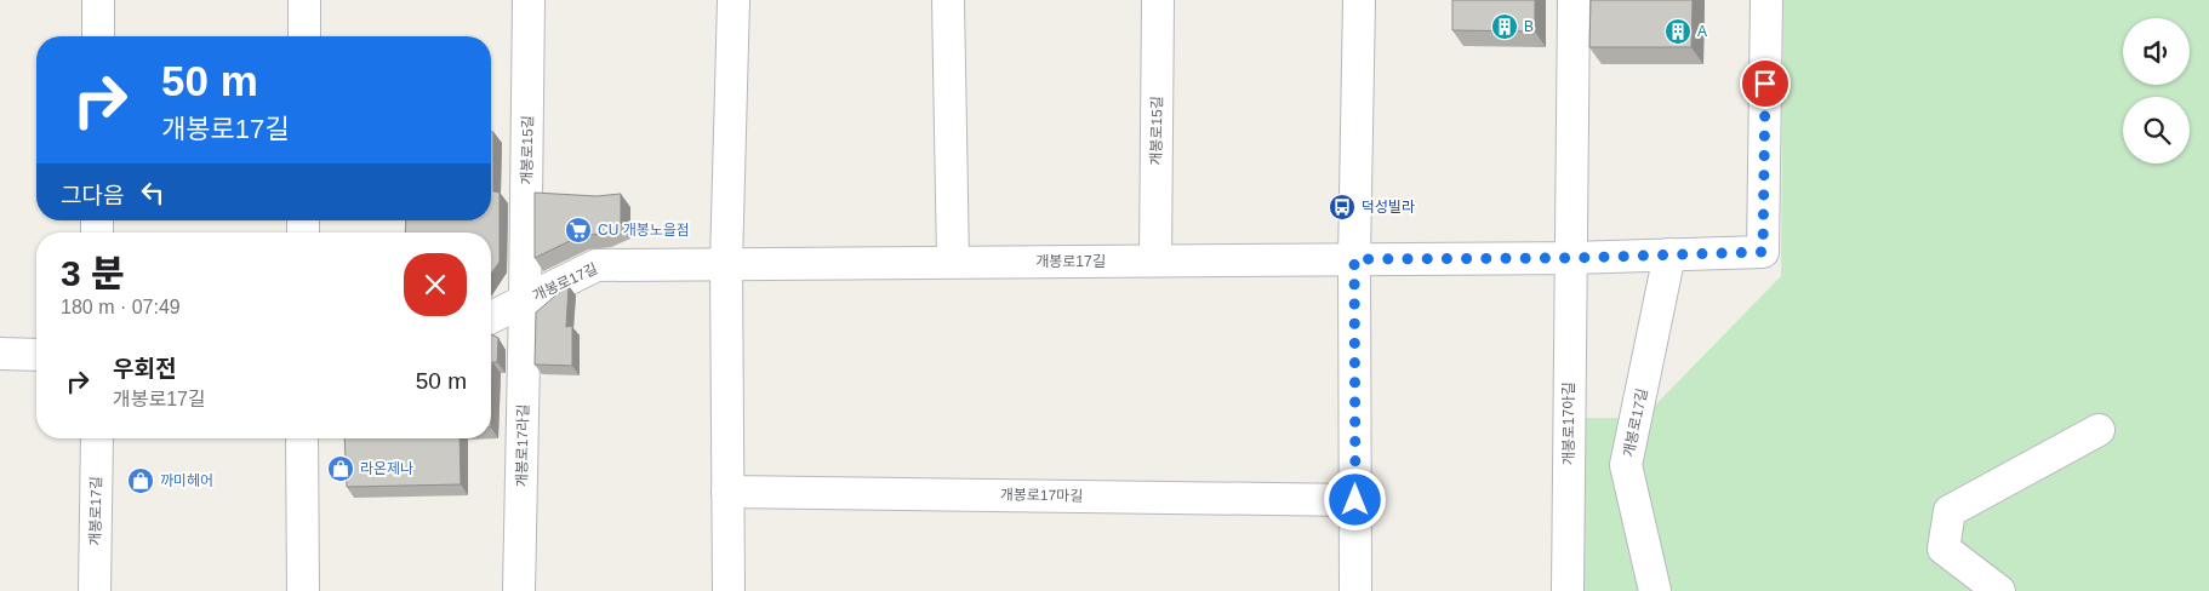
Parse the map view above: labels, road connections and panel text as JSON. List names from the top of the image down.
{
  "streets": {
    "street": [
      "개봉로15길",
      "개봉로17길",
      "개봉로17아길",
      "개봉로17라길",
      "개봉로17마길"
    ]
  },
  "crossings": [
    ["개봉로15길", "개봉로17길"],
    ["개봉로15길", "개봉로17라길"],
    ["개봉로17길", "개봉로17아길"],
    ["개봉로17길", "개봉로17라길"]
  ],
  "places": {
    "building": ["B", "A"],
    "bus stop": ["덕성빌라"],
    "supermarket": ["CU 개봉노을점"],
    "shop": ["라온제나", "까미헤어"]
  },
  "page": {
    "turn": ["50 m", "개봉로17길"],
    "then": "그다음",
    "heading": ["3 분", "180 m · 07:49"],
    "list": [
      {
        "name": "우회전",
        "note": "개봉로17길",
        "value": "50 m"
      }
    ]
  }
}
